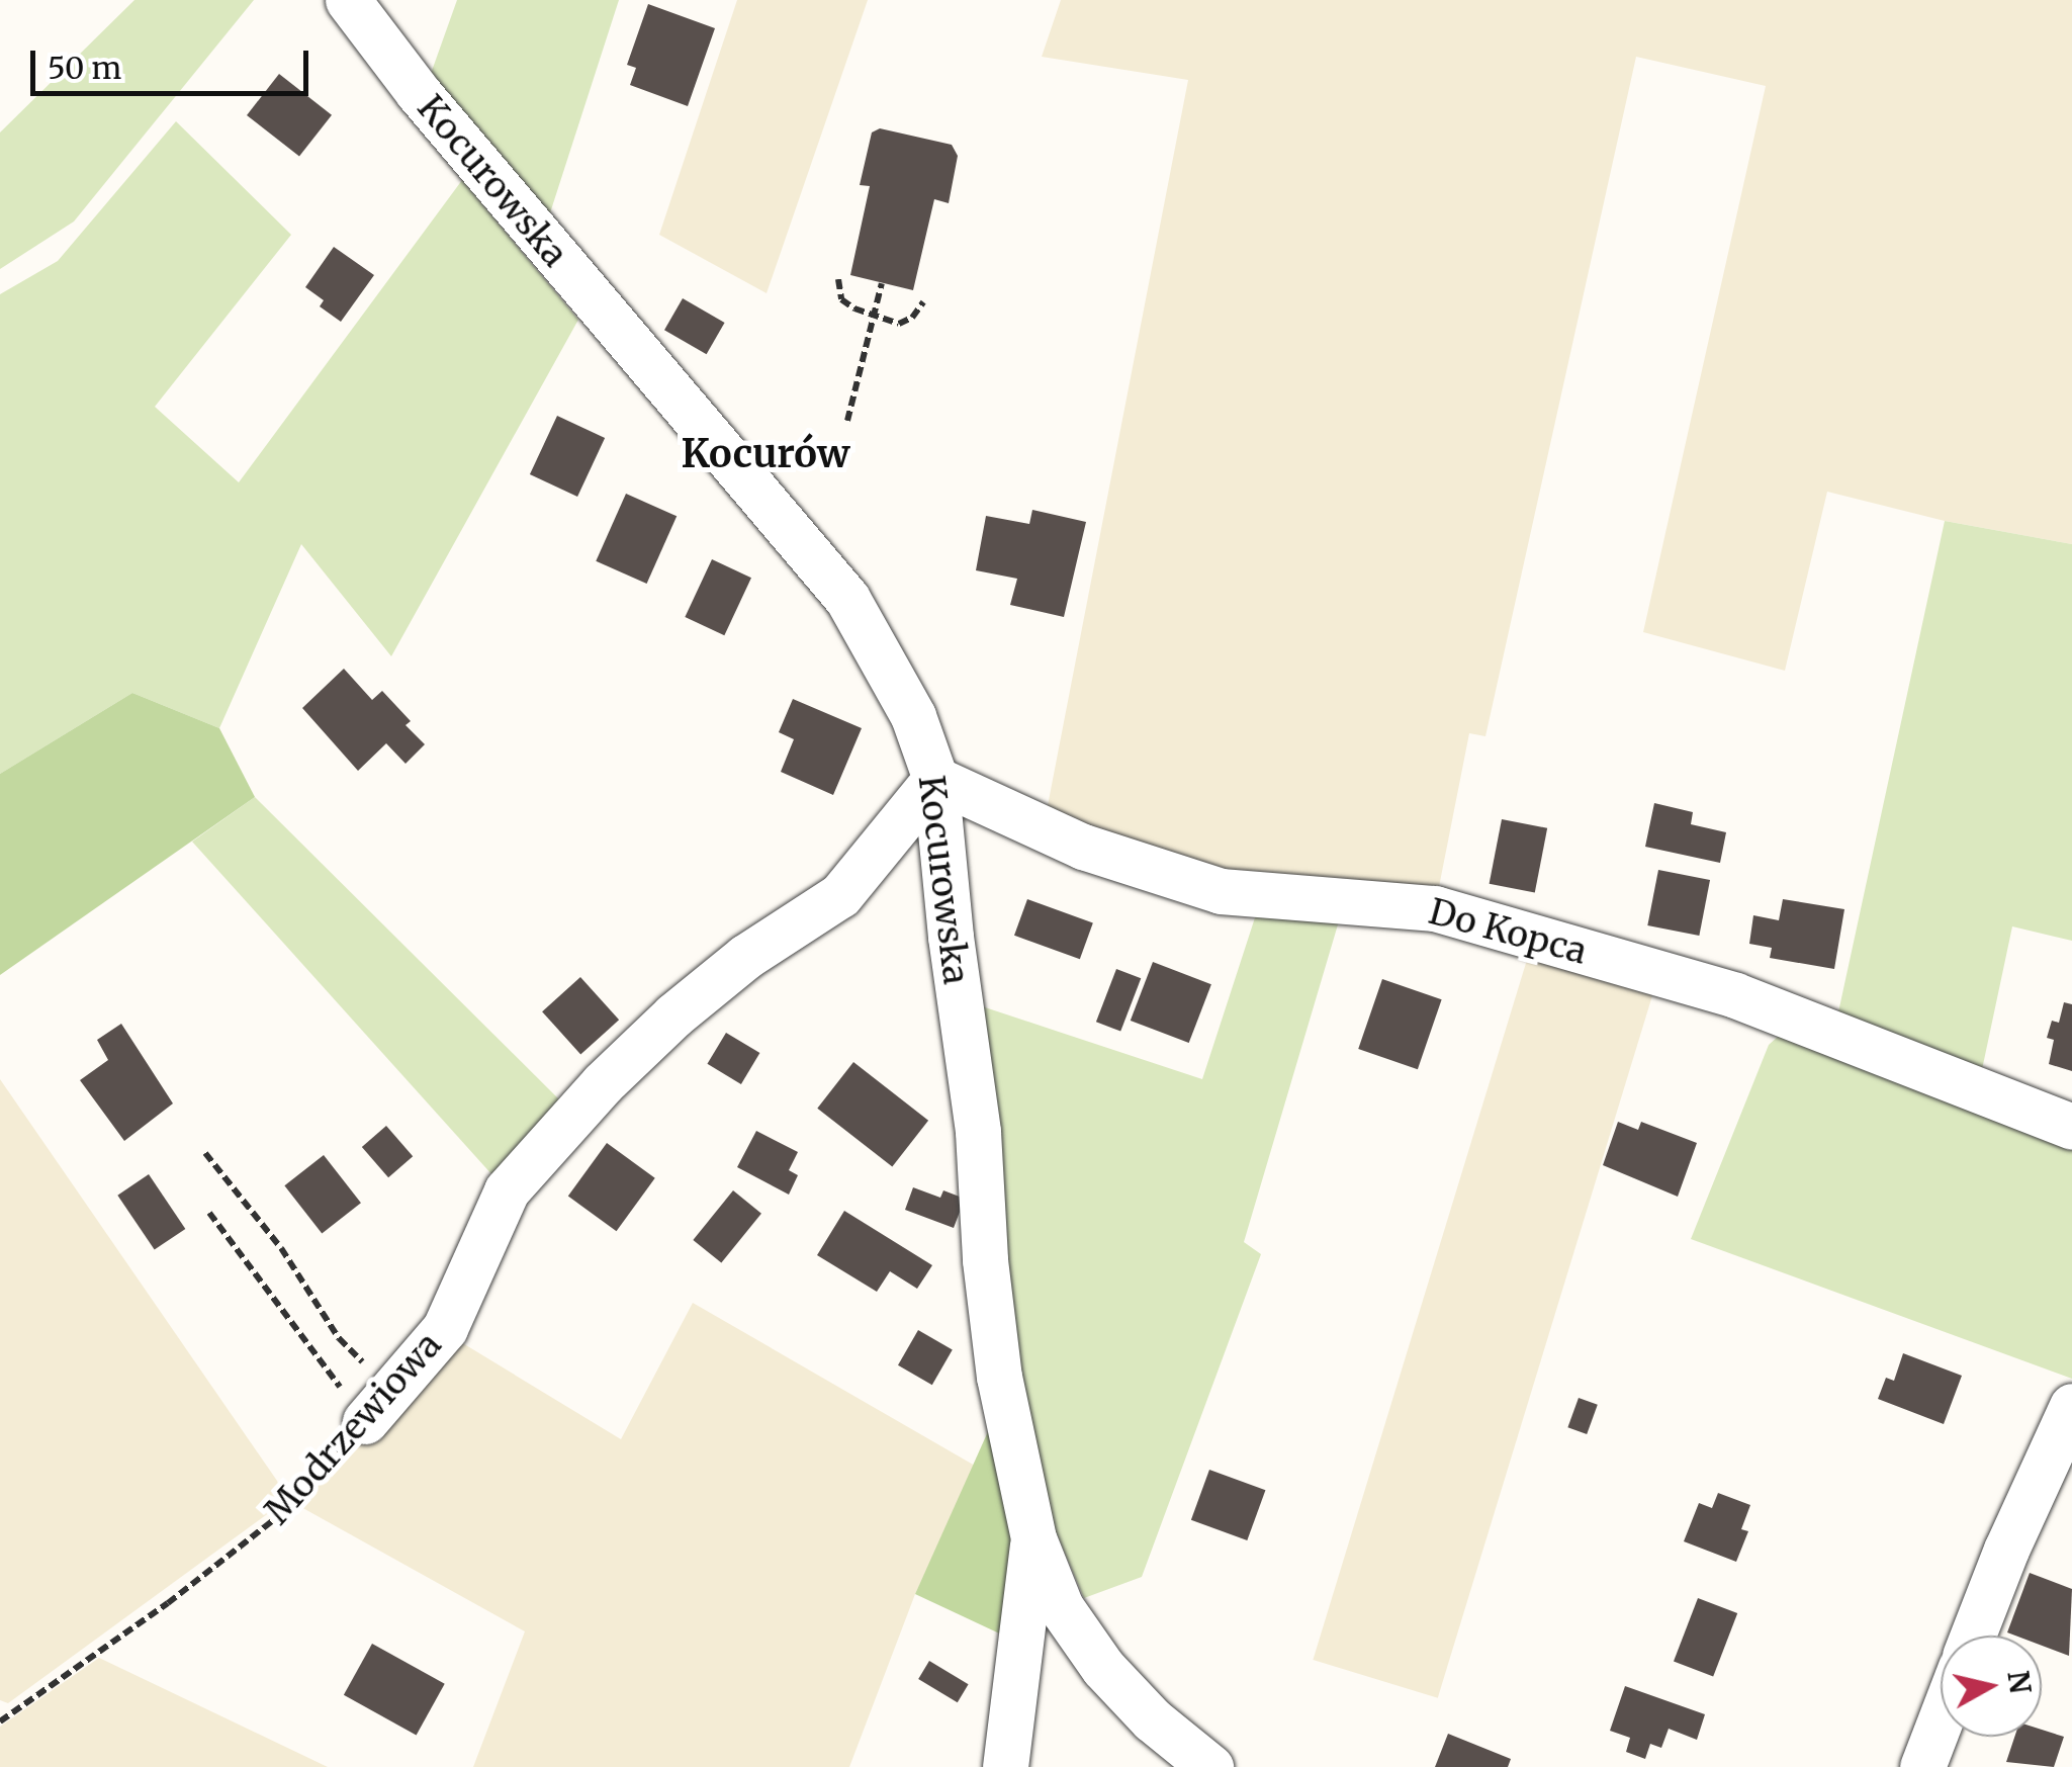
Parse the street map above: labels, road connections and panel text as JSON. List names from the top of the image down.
{
  "streets": {
    "street": ["Kocurowska", "Do Kopca", "Modrzewiowa"]
  },
  "crossings": [
    ["Kocurowska", "Do Kopca"],
    ["Kocurowska", "Modrzewiowa"],
    ["Do Kopca", "Modrzewiowa"]
  ],
  "districts": ["Kocurów"],
  "scale_bar": "50 m",
  "north": "right"
}
